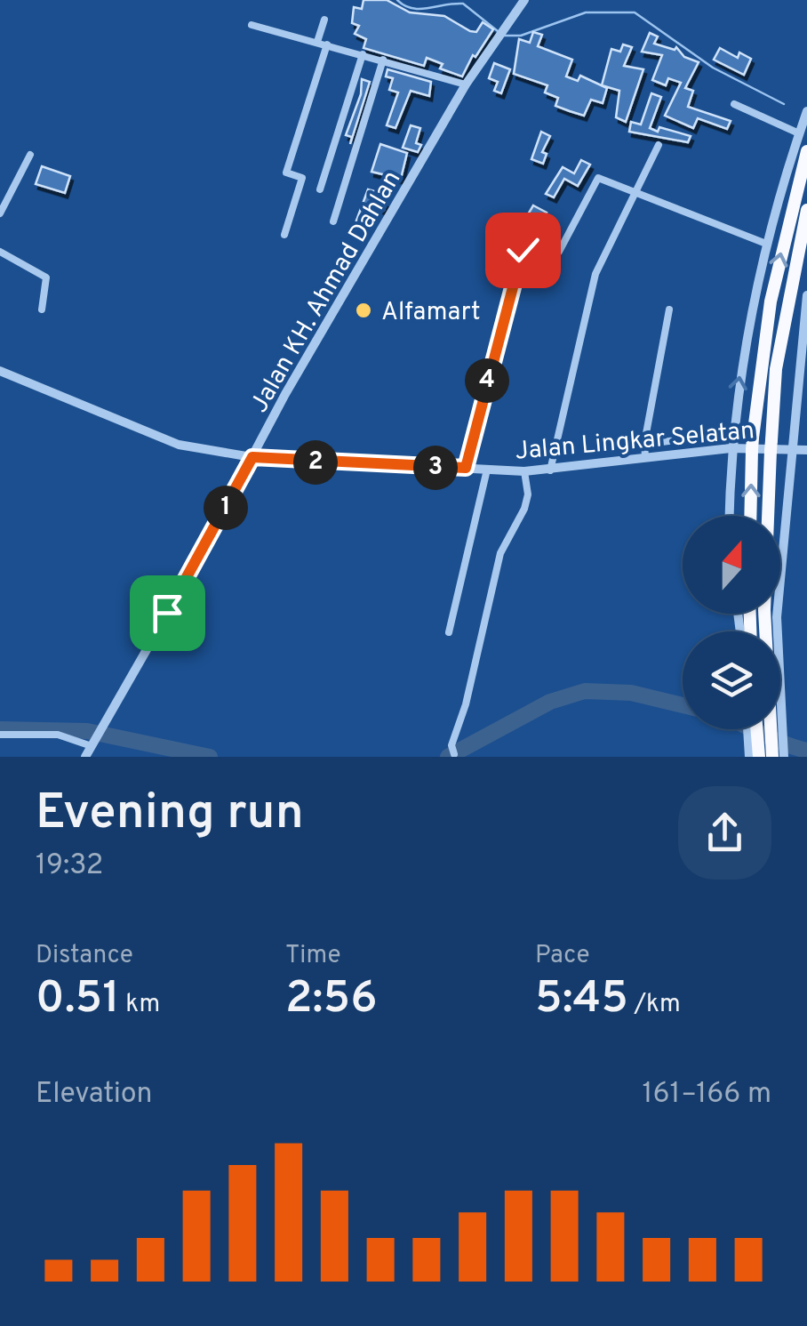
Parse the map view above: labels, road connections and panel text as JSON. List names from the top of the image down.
{
  "streets": {
    "street": ["Jalan KH. Ahmad Dahlan", "Jalan Lingkar Selatan"]
  },
  "crossings": [
    ["Jalan KH. Ahmad Dahlan", "Jalan Lingkar Selatan"]
  ],
  "places": ["Alfamart"],
  "north": "top",
  "page": {
    "pins": [
      "4",
      "2",
      "3",
      "1"
    ],
    "heading": ["Evening run", "19:32"],
    "stats": [
      ["Distance", "0.51 km"],
      ["Time", "2:56"],
      ["Pace", "5:45 /km"]
    ],
    "chart": ["Elevation", "161–166 m"]
  }
}
